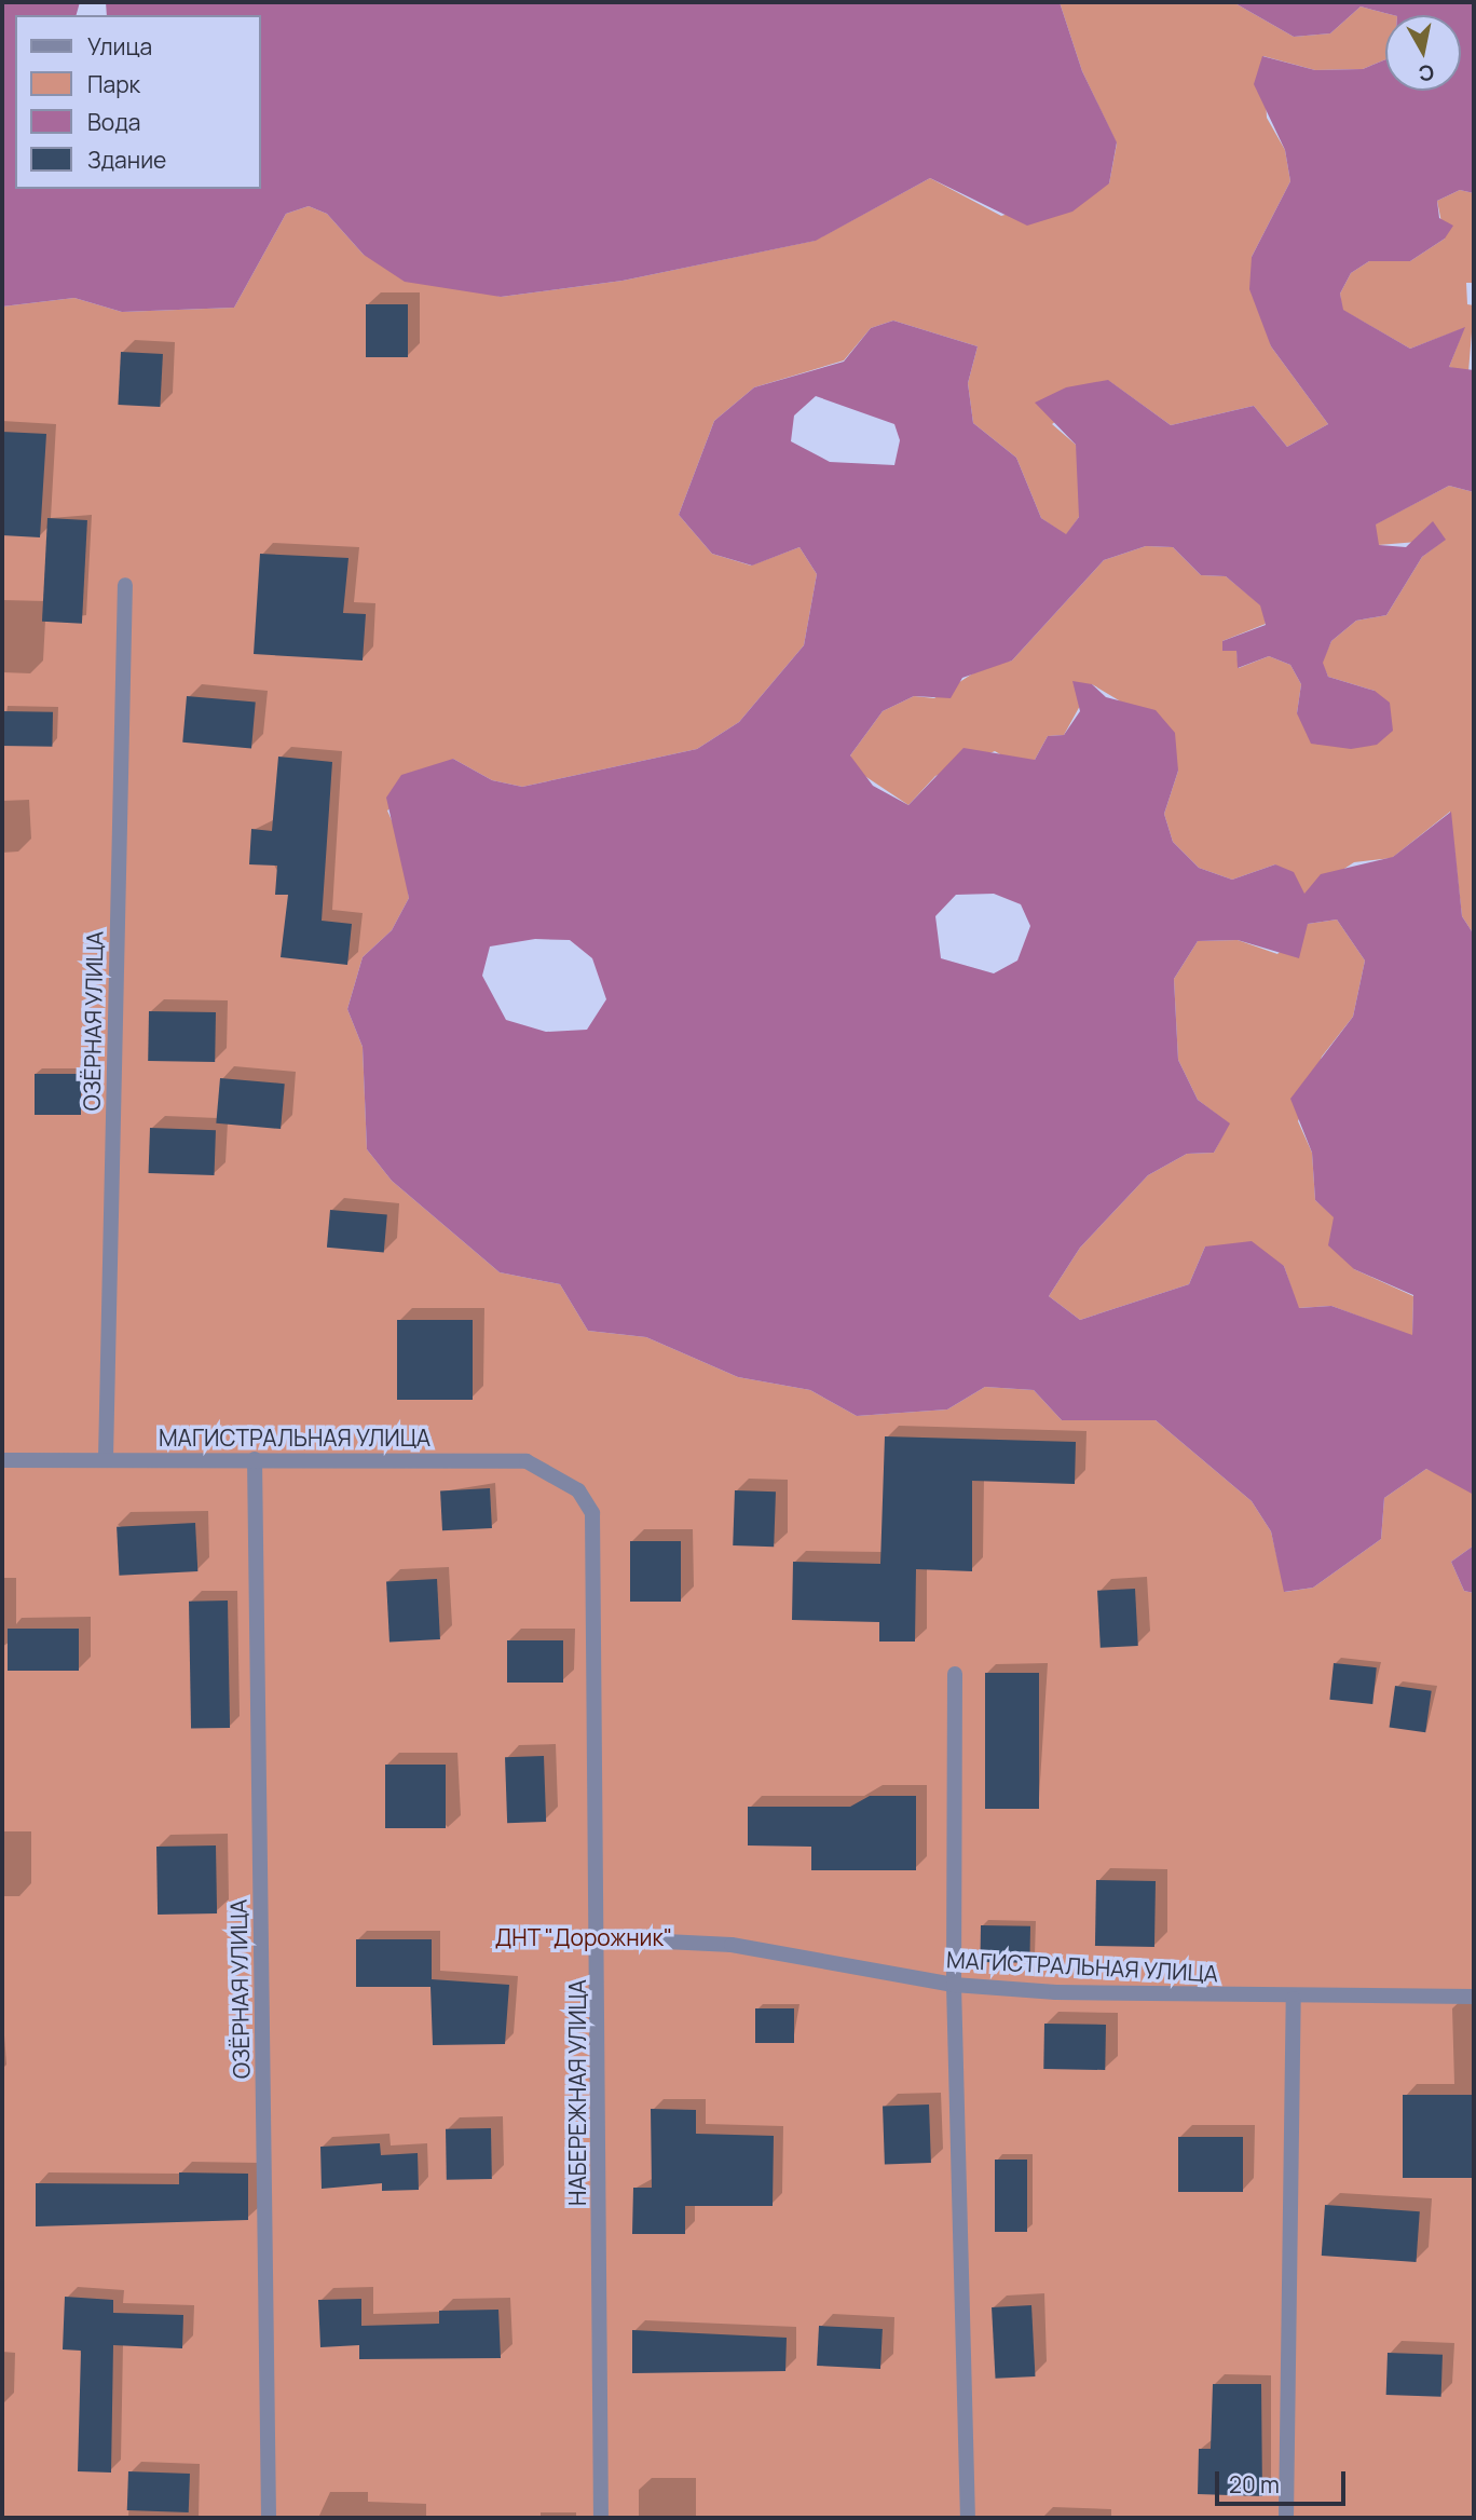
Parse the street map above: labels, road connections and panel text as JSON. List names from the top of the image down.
{
  "streets": {
    "street": ["ОЗЁРНАЯ УЛИЦА", "МАГИСТРАЛЬНАЯ УЛИЦА", "НАБЕРЕЖНАЯ УЛИЦА"]
  },
  "crossings": [
    ["ОЗЁРНАЯ УЛИЦА", "МАГИСТРАЛЬНАЯ УЛИЦА"],
    ["МАГИСТРАЛЬНАЯ УЛИЦА", "НАБЕРЕЖНАЯ УЛИЦА"]
  ],
  "parks": ["ДНТ \"Дорожник\""],
  "legend": [
    "Улица",
    "Парк",
    "Вода",
    "Здание"
  ],
  "scale_bar": "20 m",
  "north": "bottom"
}
